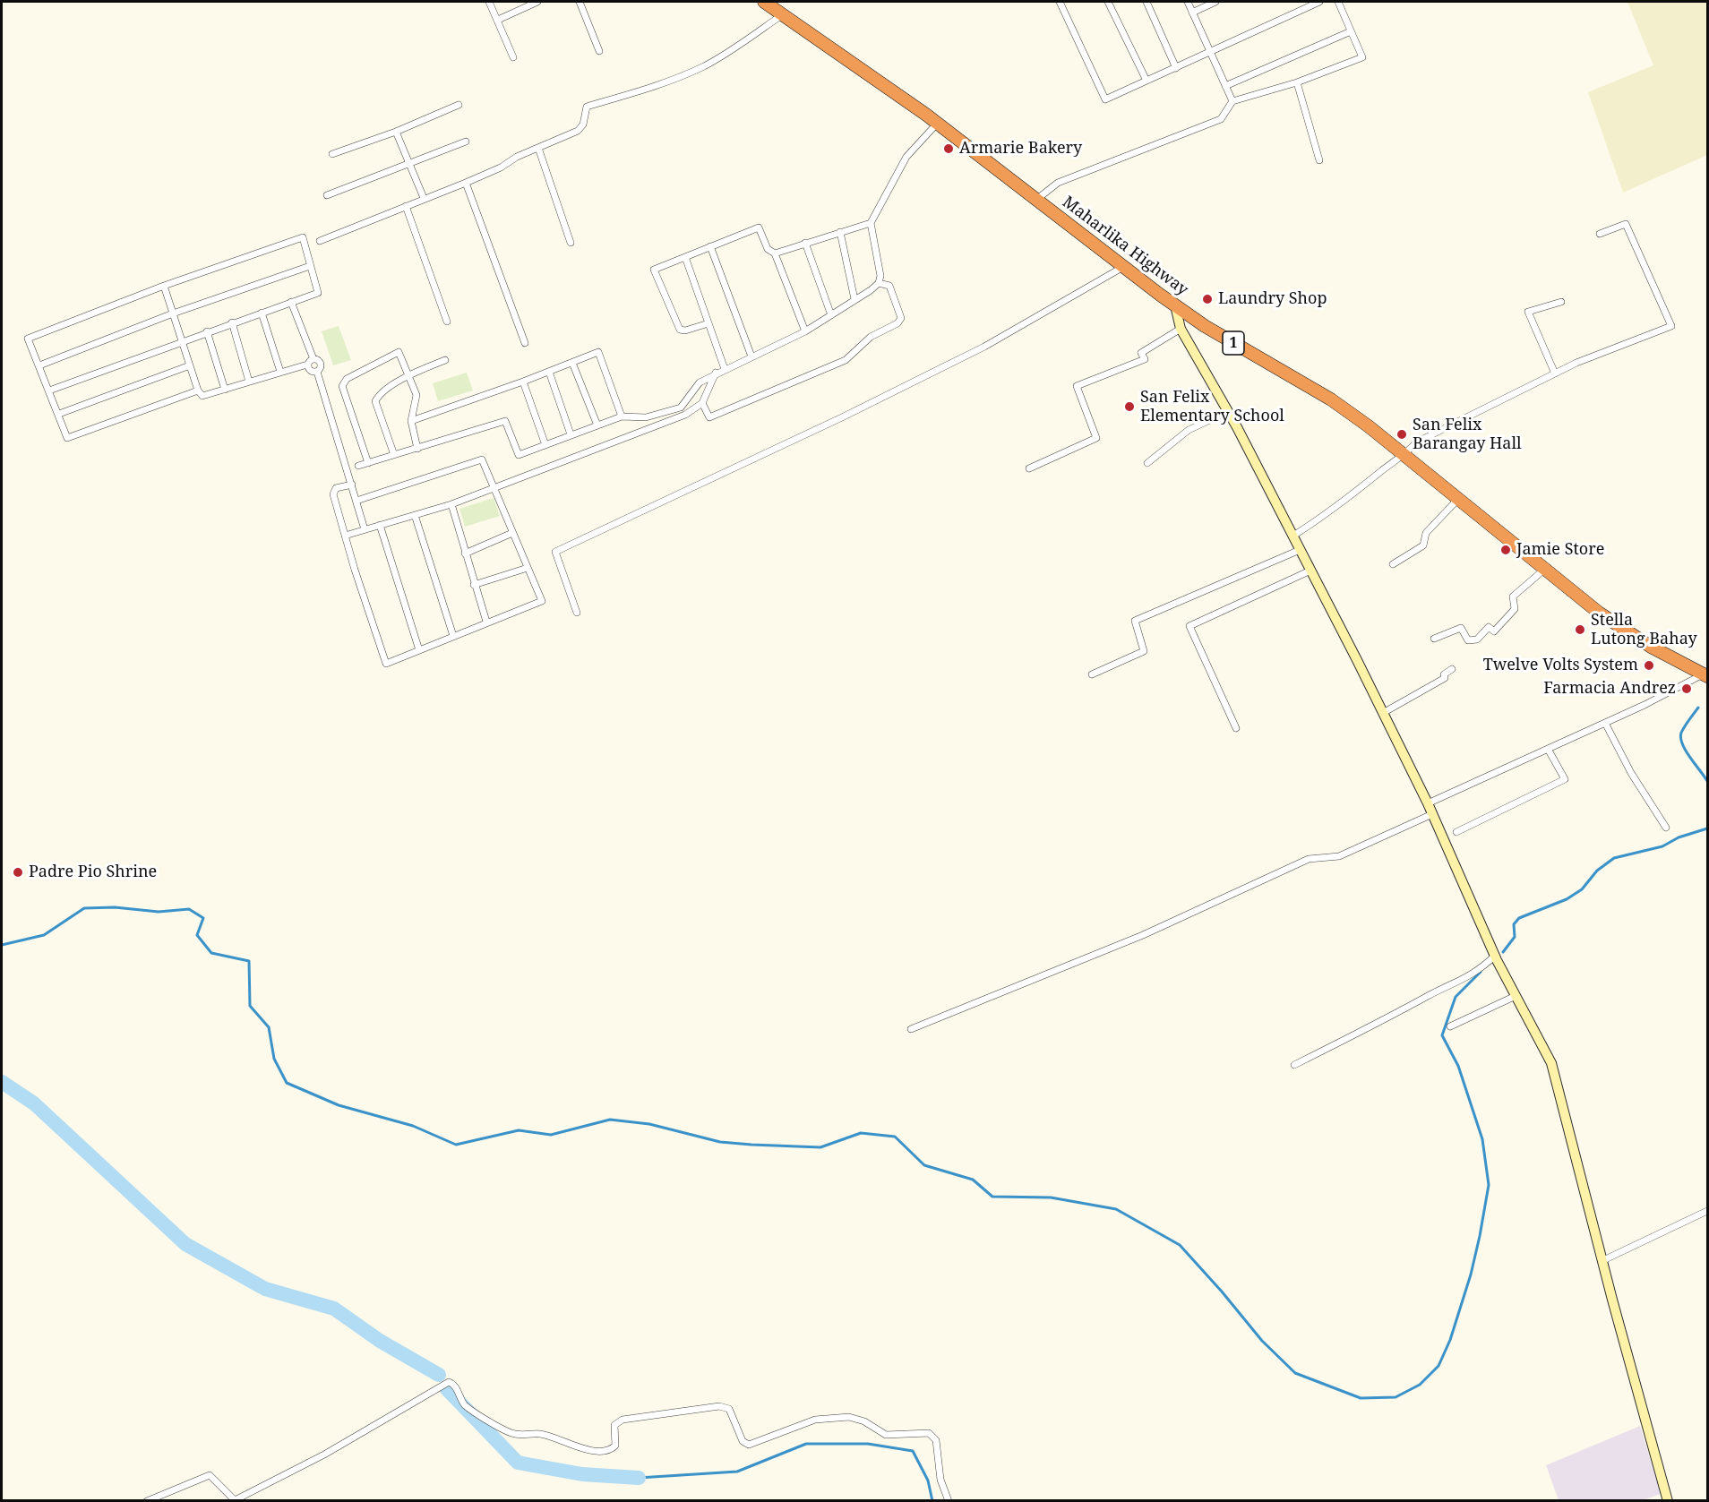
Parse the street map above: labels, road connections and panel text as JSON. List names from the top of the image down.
{
  "streets": {
    "highway": ["Maharlika Highway", "1"]
  },
  "places": [
    "Armarie Bakery",
    "Laundry Shop",
    "San Felix Elementary School",
    "San Felix Barangay Hall",
    "Jamie Store",
    "Stella Lutong Bahay",
    "Twelve Volts System",
    "Farmacia Andrez",
    "Padre Pio Shrine"
  ]
}
